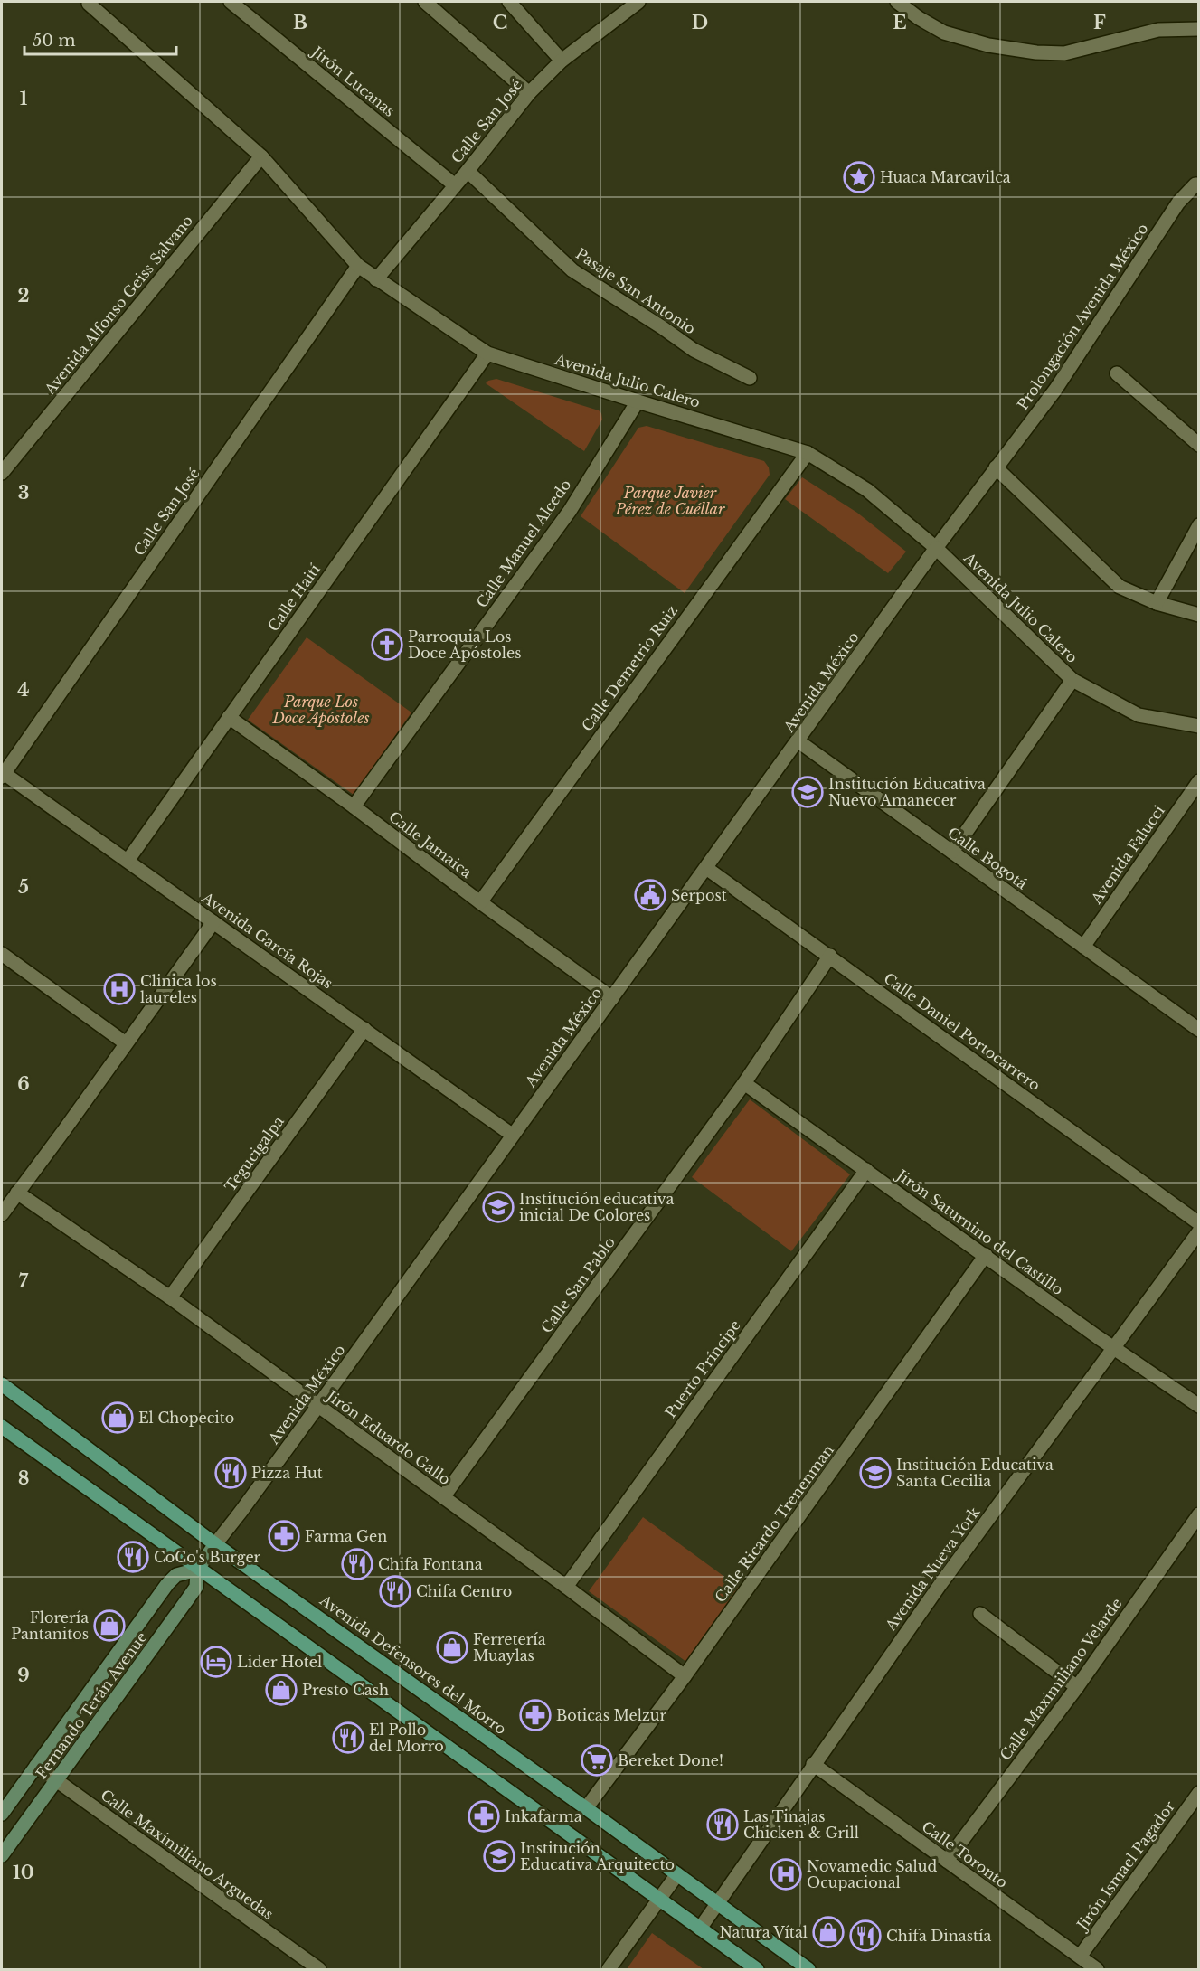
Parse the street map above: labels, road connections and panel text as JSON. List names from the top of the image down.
{
  "streets": {
    "main road": ["Avenida Defensores del Morro", "Fernando Terán Avenue"],
    "street": [
      "Jirón Lucanas",
      "Calle San José",
      "Pasaje San Antonio",
      "Avenida Alfonso Geiss Salvano",
      "Prolongación Avenida México",
      "Avenida Julio Calero",
      "Calle Manuel Alcedo",
      "Calle Haití",
      "Calle Demetrio Ruiz",
      "Avenida México",
      "Calle Jamaica",
      "Avenida Falucci",
      "Calle Bogotá",
      "Avenida García Rojas",
      "Calle Daniel Portocarrero",
      "Tegucigalpa",
      "Jirón Saturnino del Castillo",
      "Calle San Pablo",
      "Puerto Príncipe",
      "Jirón Eduardo Gallo",
      "Calle Ricardo Trenenman",
      "Avenida Nueva York",
      "Calle Maximiliano Velarde",
      "Calle Maximiliano Arguedas",
      "Calle Toronto",
      "Jirón Ismael Pagador"
    ]
  },
  "crossings": [
    ["Jirón Lucanas", "Calle San José"],
    ["Calle San José", "Pasaje San Antonio"],
    ["Calle San José", "Avenida Julio Calero"],
    ["Calle San José", "Avenida García Rojas"],
    ["Avenida Alfonso Geiss Salvano", "Avenida Julio Calero"],
    ["Prolongación Avenida México", "Avenida Julio Calero"],
    ["Prolongación Avenida México", "Avenida México"],
    ["Avenida Julio Calero", "Calle Manuel Alcedo"],
    ["Avenida Julio Calero", "Calle Haití"],
    ["Avenida Julio Calero", "Calle Demetrio Ruiz"],
    ["Avenida Julio Calero", "Avenida México"],
    ["Calle Manuel Alcedo", "Calle Jamaica"],
    ["Calle Haití", "Calle Jamaica"],
    ["Calle Haití", "Avenida García Rojas"],
    ["Calle Demetrio Ruiz", "Calle Jamaica"],
    ["Avenida México", "Calle Jamaica"],
    ["Avenida México", "Calle Bogotá"],
    ["Avenida México", "Avenida García Rojas"],
    ["Avenida México", "Calle Daniel Portocarrero"],
    ["Avenida México", "Jirón Eduardo Gallo"],
    ["Avenida México", "Avenida Defensores del Morro"],
    ["Avenida México", "Fernando Terán Avenue"],
    ["Avenida Falucci", "Calle Bogotá"],
    ["Avenida García Rojas", "Tegucigalpa"],
    ["Calle Daniel Portocarrero", "Calle San Pablo"],
    ["Tegucigalpa", "Jirón Eduardo Gallo"],
    ["Jirón Saturnino del Castillo", "Calle San Pablo"],
    ["Jirón Saturnino del Castillo", "Puerto Príncipe"],
    ["Jirón Saturnino del Castillo", "Calle Ricardo Trenenman"],
    ["Jirón Saturnino del Castillo", "Avenida Nueva York"],
    ["Calle San Pablo", "Jirón Eduardo Gallo"],
    ["Puerto Príncipe", "Jirón Eduardo Gallo"],
    ["Jirón Eduardo Gallo", "Calle Ricardo Trenenman"],
    ["Calle Ricardo Trenenman", "Avenida Defensores del Morro"],
    ["Avenida Nueva York", "Avenida Defensores del Morro"],
    ["Avenida Nueva York", "Calle Toronto"],
    ["Avenida Defensores del Morro", "Fernando Terán Avenue"],
    ["Calle Maximiliano Velarde", "Calle Toronto"],
    ["Fernando Terán Avenue", "Calle Maximiliano Arguedas"],
    ["Calle Toronto", "Jirón Ismael Pagador"]
  ],
  "parks": ["Parque Javier Pérez de Cuéllar", "Parque Los Doce Apóstoles"],
  "places": {
    "place": ["Huaca Marcavilca"],
    "church": ["Parroquia Los Doce Apóstoles"],
    "school or university": [
      "Institución Educativa Nuevo Amanecer",
      "Institución educativa inicial De Colores",
      "Institución Educativa Santa Cecilia",
      "Institución Educativa Arquitecto"
    ],
    "public building": ["Serpost"],
    "hospital": ["Clinica los laureles", "Novamedic Salud Ocupacional"],
    "shop": [
      "El Chopecito",
      "Florería Pantanitos",
      "Ferretería Muaylas",
      "Presto Cash",
      "Natura Vítal"
    ],
    "restaurant": [
      "Pizza Hut",
      "CoCo's Burger",
      "Chifa Fontana",
      "Chifa Centro",
      "El Pollo del Morro",
      "Las Tinajas Chicken & Grill",
      "Chifa Dinastía"
    ],
    "pharmacy": ["Farma Gen", "Boticas Melzur", "Inkafarma"],
    "hotel": ["Lider Hotel"],
    "supermarket": ["Bereket Done!"]
  },
  "scale_bar": "50 m",
  "grid": {
    "columns": [
      "B",
      "C",
      "D",
      "E",
      "F"
    ],
    "rows": [
      "1",
      "2",
      "3",
      "4",
      "5",
      "6",
      "7",
      "8",
      "9",
      "10"
    ]
  }
}
